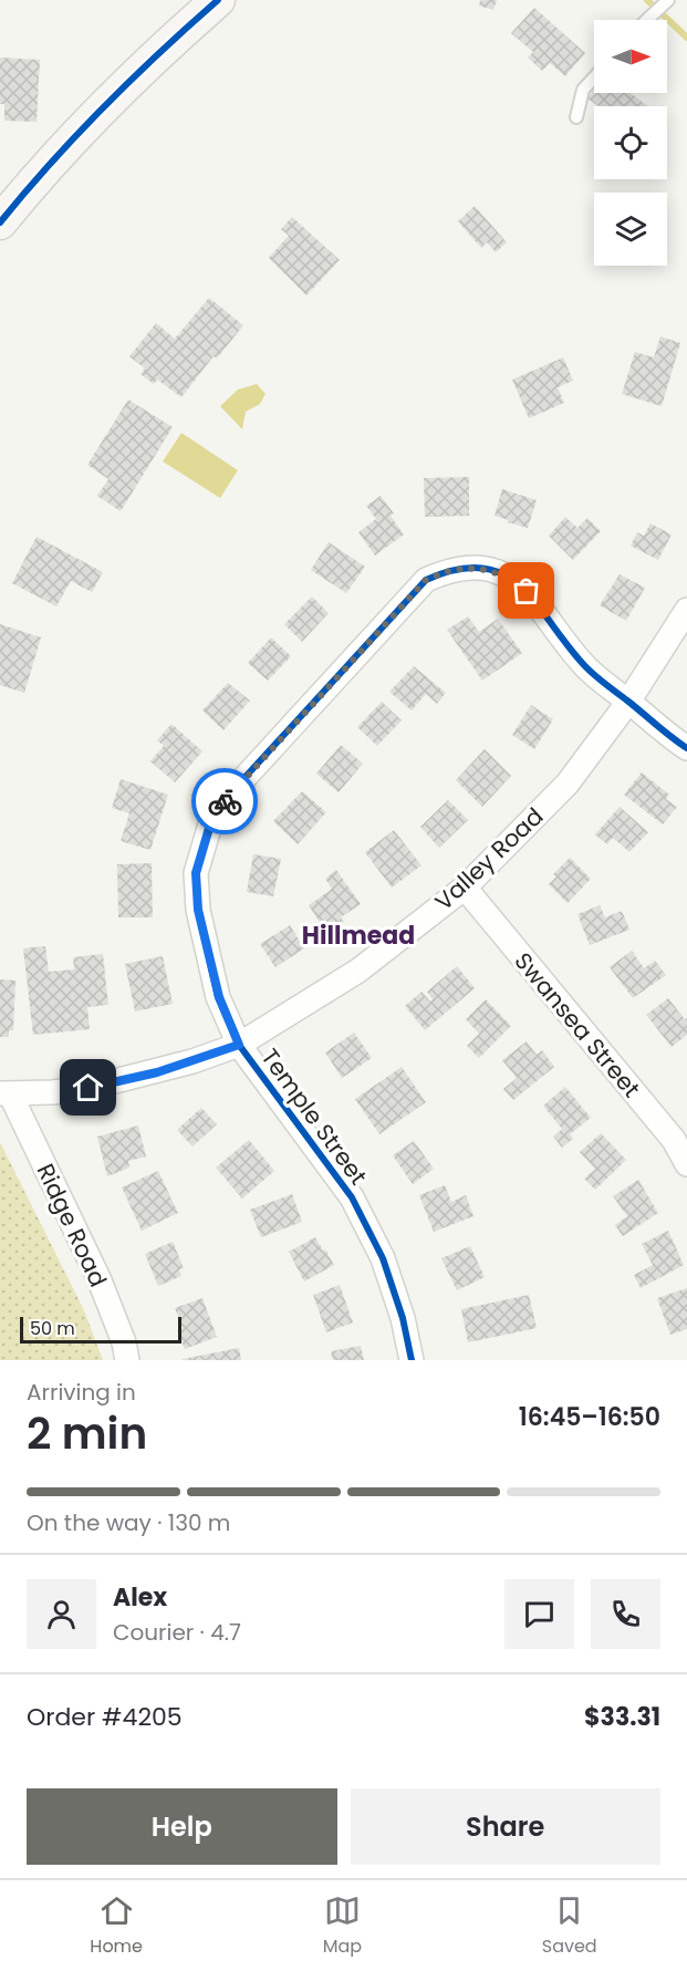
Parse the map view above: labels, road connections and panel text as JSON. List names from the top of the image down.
{
  "streets": {
    "street": [
      "Valley Road",
      "Swansea Street",
      "Temple Street",
      "Ridge Road"
    ]
  },
  "crossings": [
    ["Valley Road", "Swansea Street"],
    ["Valley Road", "Temple Street"],
    ["Valley Road", "Ridge Road"]
  ],
  "districts": ["Hillmead"],
  "scale_bar": "50 m",
  "north": "right",
  "page": {
    "scale": "50 m",
    "heading": ["2 min", "Arriving in", "16:45–16:50"],
    "panel": [
      "Alex",
      "Courier · 4.7",
      "Order #4205",
      "$33.31"
    ],
    "bar": "On the way · 130 m",
    "buttons": ["Help", "Share"],
    "tabs": ["Home", "Map", "Saved"]
  }
}
